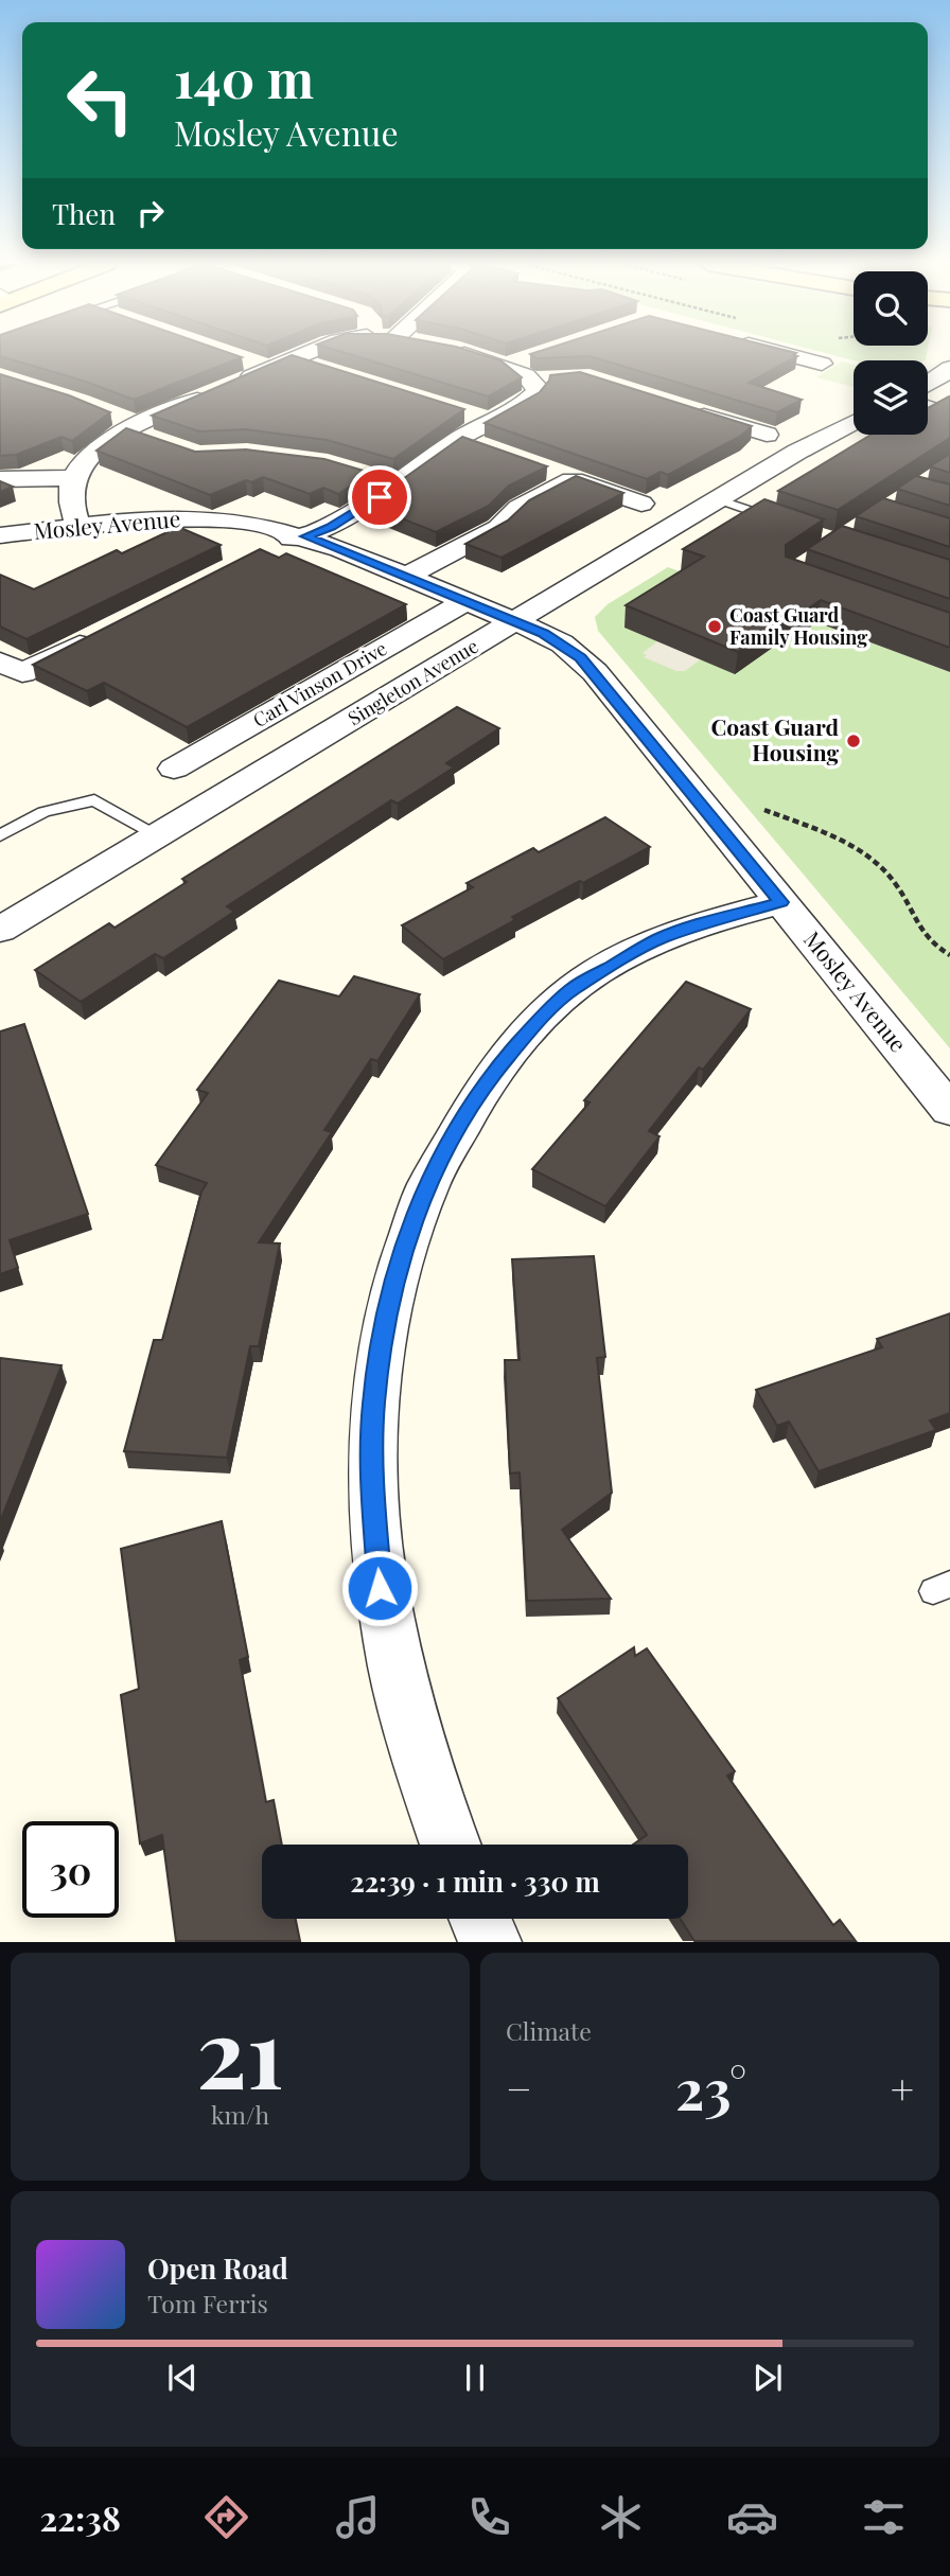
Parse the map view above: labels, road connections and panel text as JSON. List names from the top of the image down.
{
  "streets": {
    "street": ["Mosley Avenue", "Singleton Avenue", "Carl Vinson Drive"]
  },
  "crossings": [
    ["Mosley Avenue", "Singleton Avenue"],
    ["Mosley Avenue", "Carl Vinson Drive"]
  ],
  "places": ["Coast Guard Family Housing", "Coast Guard Housing"],
  "page": {
    "turn": ["140 m", "Mosley Avenue"],
    "then": "Then",
    "limit": "30",
    "trip": "22:39 · 1 min · 330 m",
    "tile": [
      ["21", "km/h"],
      "Climate"
    ],
    "heat": ["−", "23°", "+"],
    "song": ["Open Road", "Tom Ferris"],
    "tabs": "22:38"
  }
}
